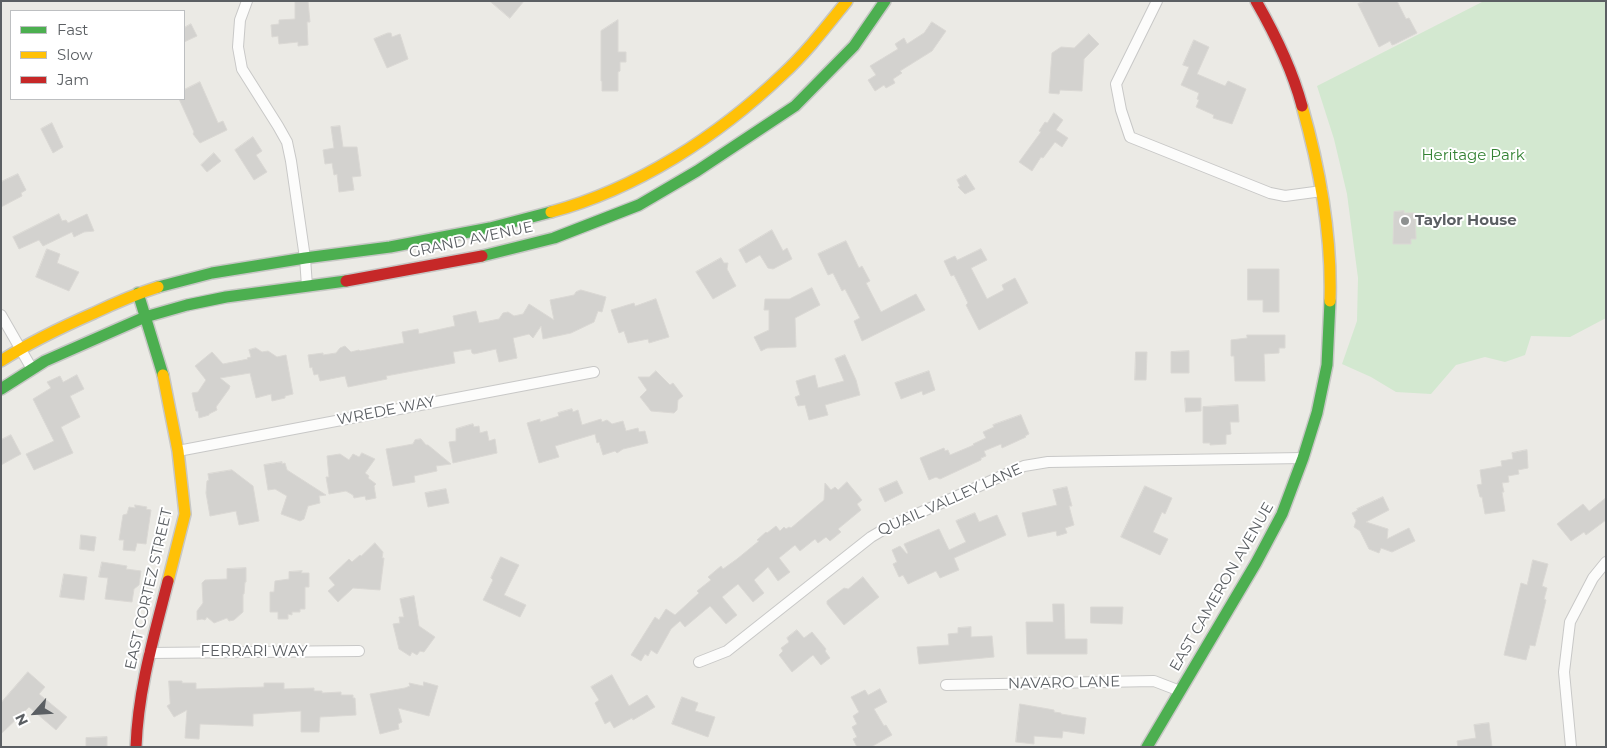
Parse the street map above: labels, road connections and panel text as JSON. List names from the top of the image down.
{
  "streets": {
    "main road": ["GRAND AVENUE", "EAST CAMERON AVENUE", "EAST CORTEZ STREET"],
    "street": [
      "WREDE WAY",
      "QUAIL VALLEY LANE",
      "FERRARI WAY",
      "NAVARO LANE"
    ]
  },
  "crossings": [
    ["GRAND AVENUE", "EAST CORTEZ STREET"],
    ["WREDE WAY", "EAST CORTEZ STREET"],
    ["QUAIL VALLEY LANE", "EAST CAMERON AVENUE"],
    ["EAST CAMERON AVENUE", "NAVARO LANE"],
    ["EAST CORTEZ STREET", "FERRARI WAY"]
  ],
  "parks": ["Heritage Park"],
  "places": ["Taylor House"],
  "legend": ["Fast", "Slow", "Jam"],
  "north": "bottom left"
}
